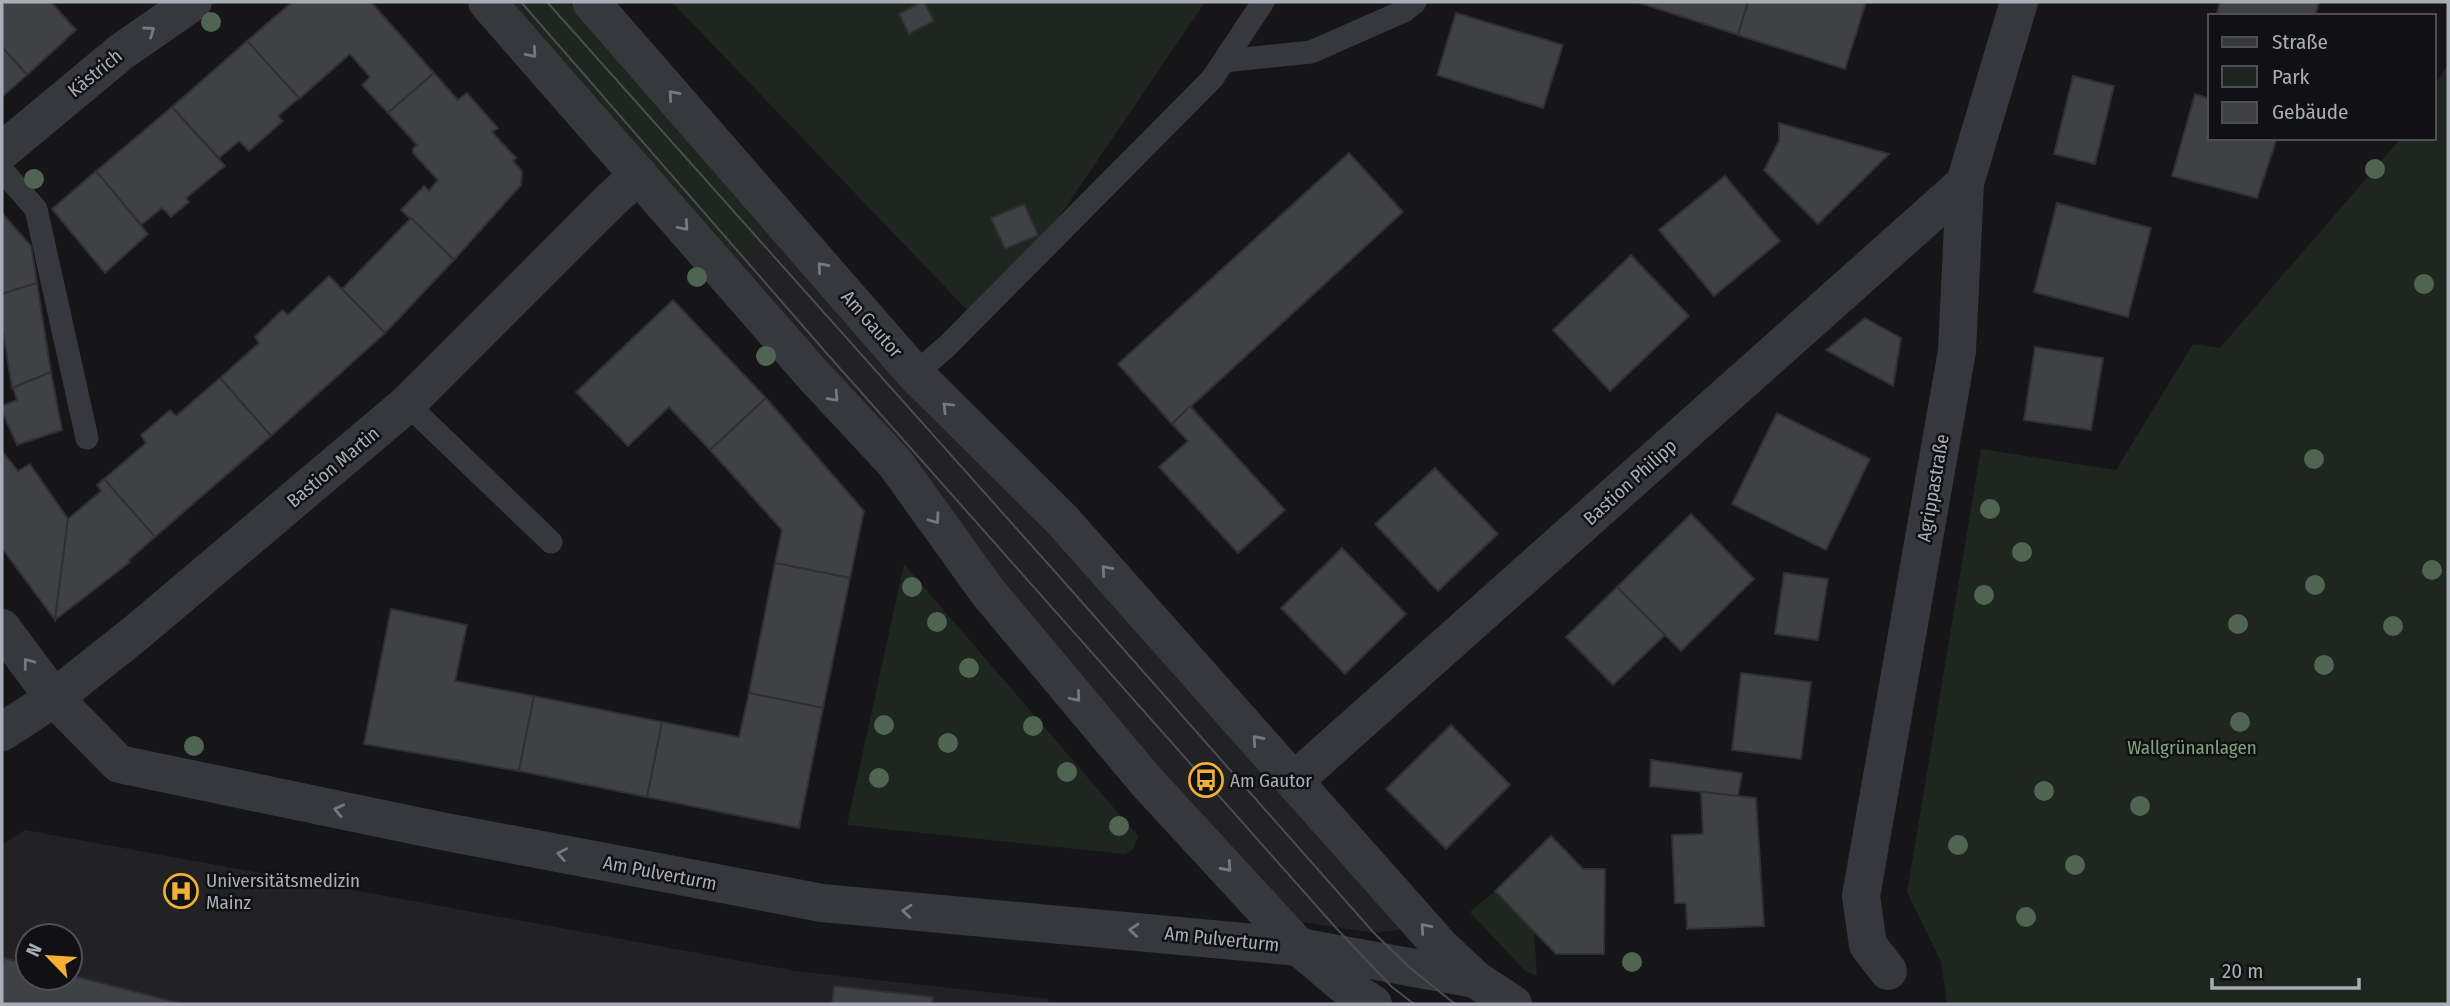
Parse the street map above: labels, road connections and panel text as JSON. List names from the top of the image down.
{
  "streets": {
    "street": [
      "Kästrich",
      "Am Gautor",
      "Bastion Martin",
      "Bastion Philipp",
      "Agrippastraße",
      "Am Pulverturm"
    ]
  },
  "crossings": [
    ["Am Gautor", "Bastion Philipp"],
    ["Am Gautor", "Am Pulverturm"],
    ["Bastion Martin", "Am Pulverturm"],
    ["Bastion Philipp", "Agrippastraße"]
  ],
  "one_way": ["Kästrich", "Am Pulverturm"],
  "parks": ["Wallgrünanlagen"],
  "places": {
    "bus stop": ["Am Gautor"],
    "hospital": ["Universitätsmedizin Mainz"]
  },
  "legend": ["Straße", "Park", "Gebäude"],
  "scale_bar": "20 m",
  "north": "top left"
}
